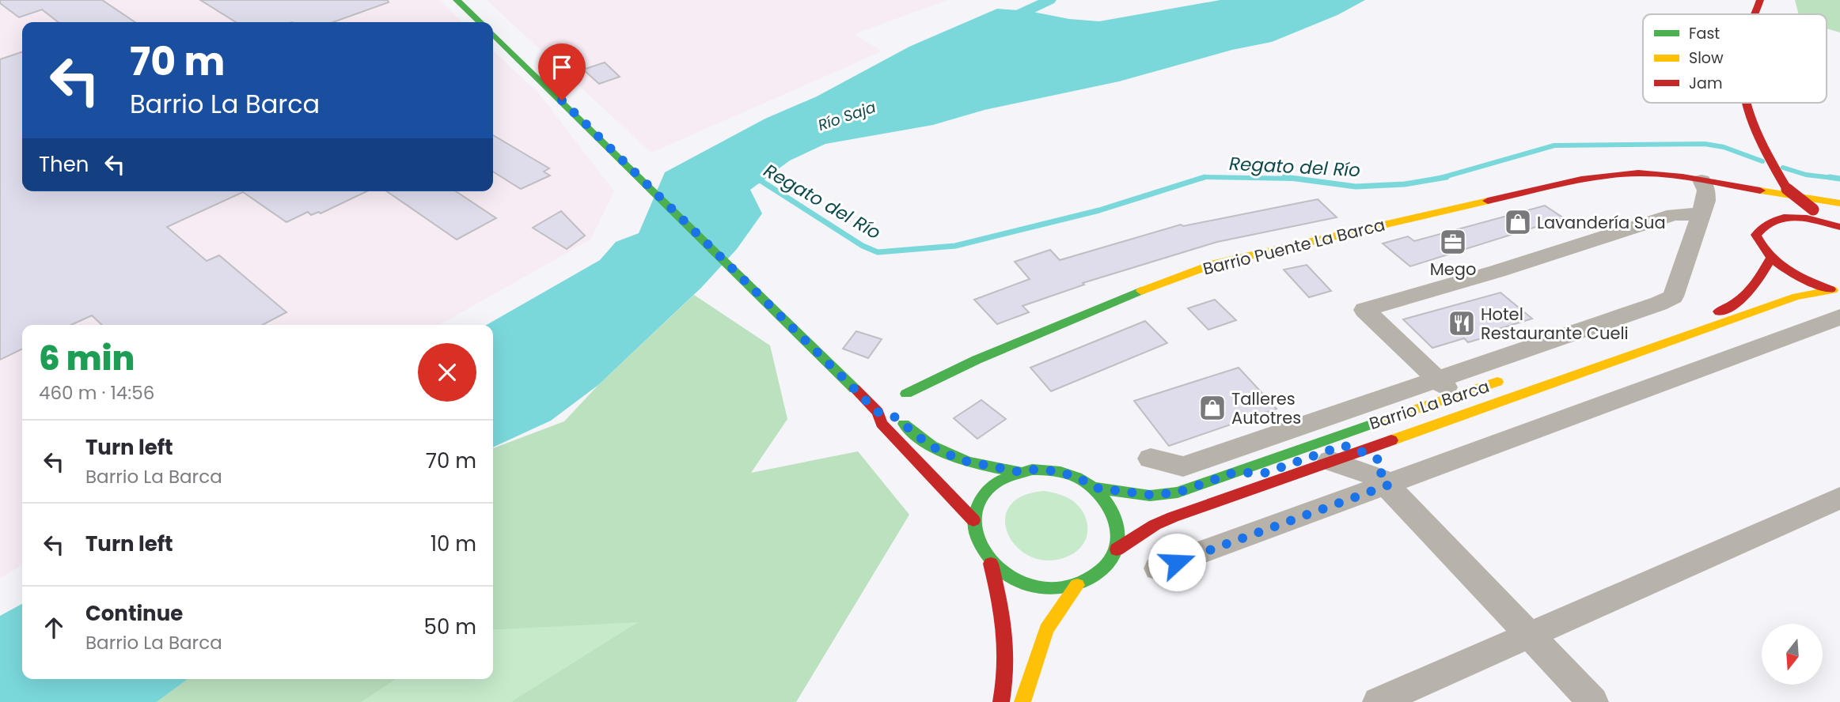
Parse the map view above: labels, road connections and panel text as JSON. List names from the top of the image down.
{
  "streets": {
    "main road": ["Barrio Puente La Barca", "Barrio La Barca"]
  },
  "water": ["Río Saja", "Regato del Río"],
  "places": {
    "shop": ["Lavandería Sua", "Talleres Autotres"],
    "office": ["Mego"],
    "restaurant": ["Hotel Restaurante Cueli"]
  },
  "legend": ["Fast", "Slow", "Jam"],
  "north": "bottom",
  "page": {
    "turn": ["70 m", "Barrio La Barca"],
    "then": "Then",
    "heading": ["6 min", "460 m · 14:56"],
    "list": [
      {
        "name": "Turn left",
        "note": "Barrio La Barca",
        "value": "70 m"
      },
      {
        "name": "Turn left",
        "value": "10 m"
      },
      {
        "name": "Continue",
        "note": "Barrio La Barca",
        "value": "50 m"
      }
    ]
  }
}
